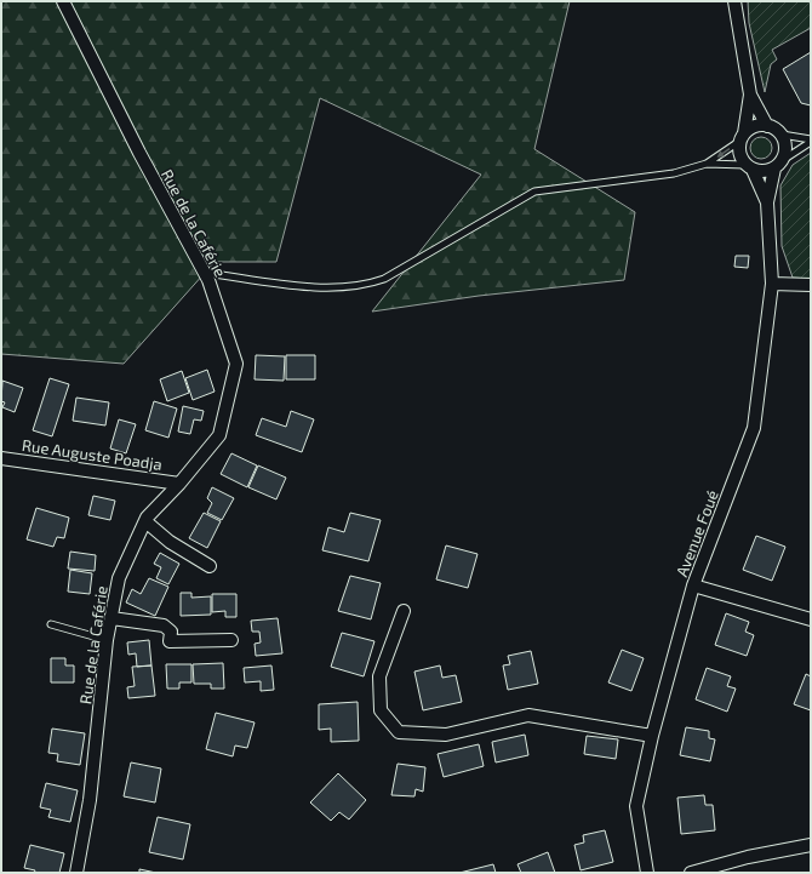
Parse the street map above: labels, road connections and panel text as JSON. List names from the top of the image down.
{
  "streets": {
    "street": ["Rue de la Caférie", "Rue Auguste Poadja", "Avenue Foué"]
  },
  "crossings": [
    ["Rue de la Caférie", "Rue Auguste Poadja"]
  ]
}
